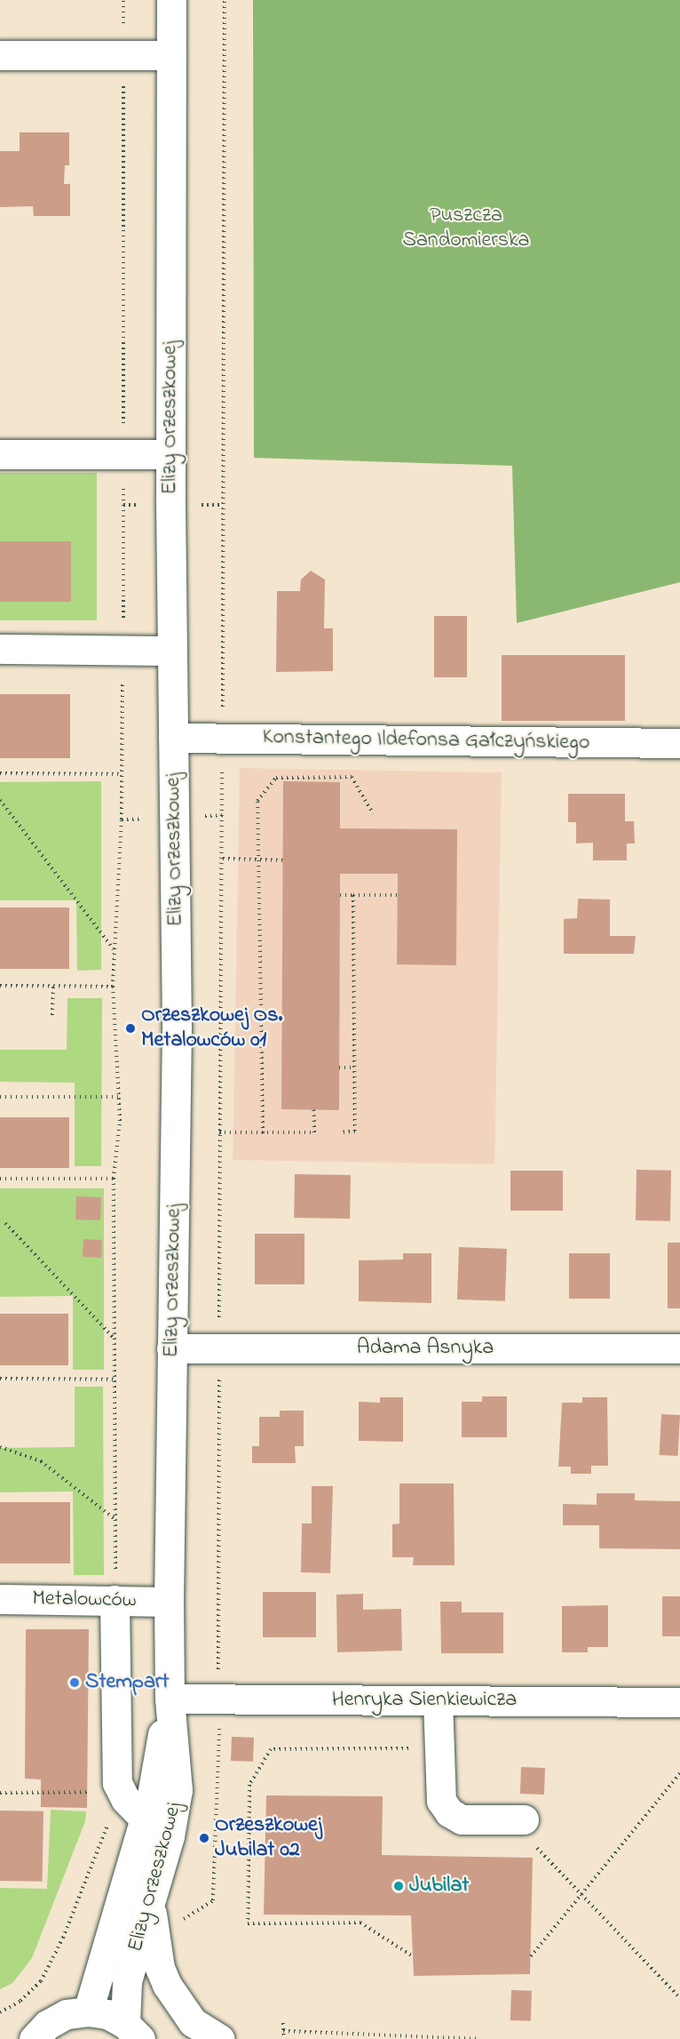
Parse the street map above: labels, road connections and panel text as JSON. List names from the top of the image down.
{
  "streets": {
    "street": [
      "Elizy Orzeszkowej",
      "Konstantego Ildefonsa Gałczyńskiego",
      "Adama Asnyka",
      "Metalowców",
      "Henryka Sienkiewicza"
    ]
  },
  "crossings": [
    ["Elizy Orzeszkowej", "Konstantego Ildefonsa Gałczyńskiego"],
    ["Elizy Orzeszkowej", "Adama Asnyka"],
    ["Elizy Orzeszkowej", "Metalowców"],
    ["Elizy Orzeszkowej", "Henryka Sienkiewicza"]
  ],
  "parks": ["Puszcza Sandomierska"],
  "places": [
    "Orzeszkowej Os. Metalowców 01",
    "Stempart",
    "Orzeszkowej Jubilat 02",
    "Jubilat"
  ]
}
